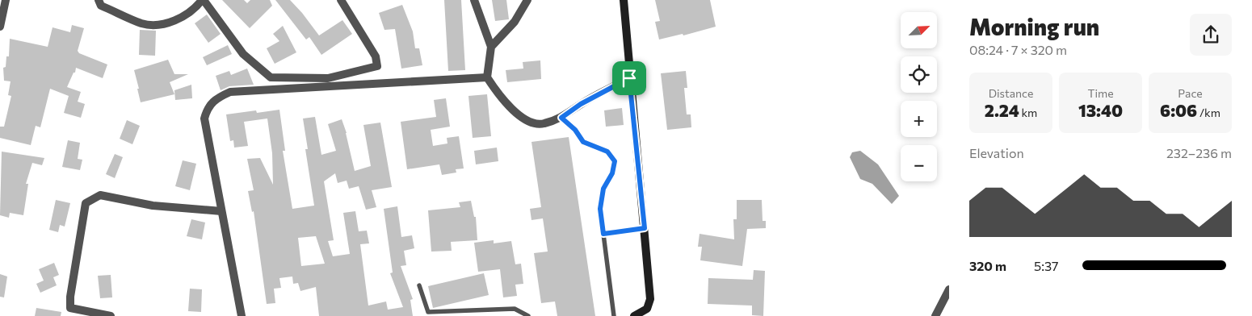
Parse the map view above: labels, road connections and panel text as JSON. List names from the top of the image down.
{
  "north": "top right",
  "page": {
    "heading": ["Morning run", "08:24 · 7 × 320 m"],
    "map_buttons": ["+", "−"],
    "stats": [
      ["Distance", "2.24 km"],
      ["Time", "13:40"],
      ["Pace", "6:06 /km"]
    ],
    "chart": ["Elevation", "232–236 m"],
    "list": [
      {
        "name": "320 m",
        "note": "5:37"
      }
    ]
  }
}
